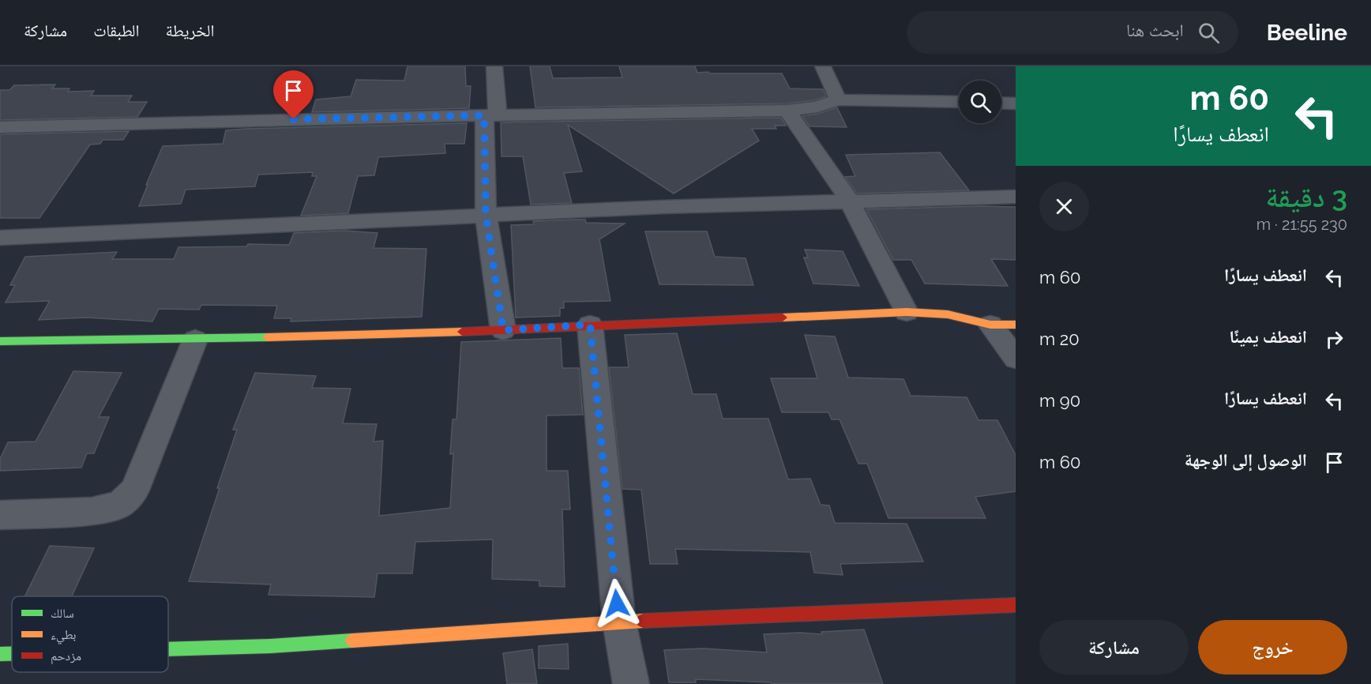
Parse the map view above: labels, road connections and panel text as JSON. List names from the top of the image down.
{
  "legend": ["سالك", "بطيء", "مزدحم"],
  "page": {
    "header": "Beeline",
    "search": "ابحث هنا",
    "nav": ["الخريطة", "الطبقات", "مشاركة"],
    "turn": ["60 m", "انعطف يسارًا"],
    "heading": ["3 دقيقة", "230 m · 21:55"],
    "list": [
      {
        "name": "انعطف يسارًا",
        "value": "60 m"
      },
      {
        "name": "انعطف يمينًا",
        "value": "20 m"
      },
      {
        "name": "انعطف يسارًا",
        "value": "90 m"
      },
      {
        "name": "الوصول إلى الوجهة",
        "value": "60 m"
      }
    ],
    "buttons": ["خروج", "مشاركة"]
  }
}
